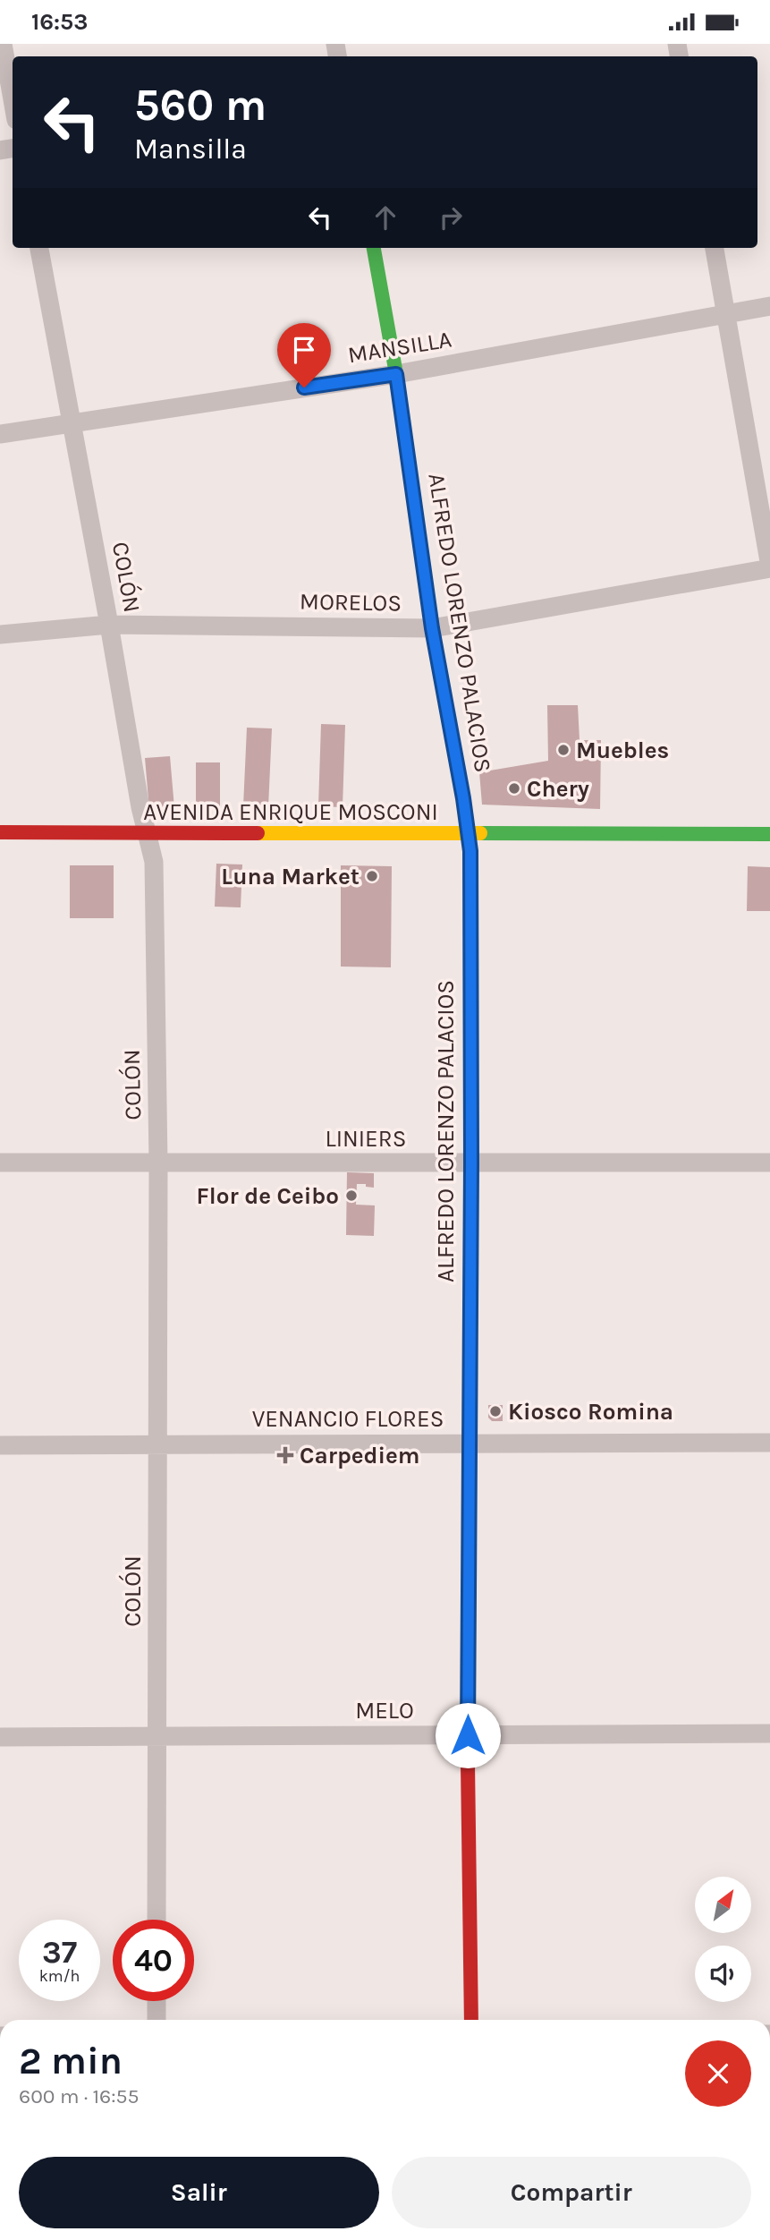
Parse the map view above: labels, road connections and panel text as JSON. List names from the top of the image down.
{
  "streets": {
    "street": [
      "MANSILLA",
      "COLÓN",
      "MORELOS",
      "ALFREDO LORENZO PALACIOS",
      "AVENIDA ENRIQUE MOSCONI",
      "LINIERS",
      "VENANCIO FLORES",
      "MELO"
    ]
  },
  "crossings": [
    ["MANSILLA", "COLÓN"],
    ["MANSILLA", "ALFREDO LORENZO PALACIOS"],
    ["COLÓN", "MORELOS"],
    ["COLÓN", "AVENIDA ENRIQUE MOSCONI"],
    ["COLÓN", "LINIERS"],
    ["COLÓN", "VENANCIO FLORES"],
    ["COLÓN", "MELO"],
    ["MORELOS", "ALFREDO LORENZO PALACIOS"],
    ["ALFREDO LORENZO PALACIOS", "AVENIDA ENRIQUE MOSCONI"],
    ["ALFREDO LORENZO PALACIOS", "LINIERS"],
    ["ALFREDO LORENZO PALACIOS", "VENANCIO FLORES"],
    ["ALFREDO LORENZO PALACIOS", "MELO"]
  ],
  "places": {
    "other": [
      "Muebles",
      "Chery",
      "Luna Market",
      "Flor de Ceibo",
      "Kiosco Romina"
    ],
    "health": ["Carpediem"]
  },
  "north": "top right",
  "page": {
    "status": "16:53",
    "turn": ["560 m", "Mansilla"],
    "speed": "37 km/h",
    "limit": "40",
    "heading": ["2 min", "600 m · 16:55"],
    "buttons": ["Salir", "Compartir"]
  }
}
